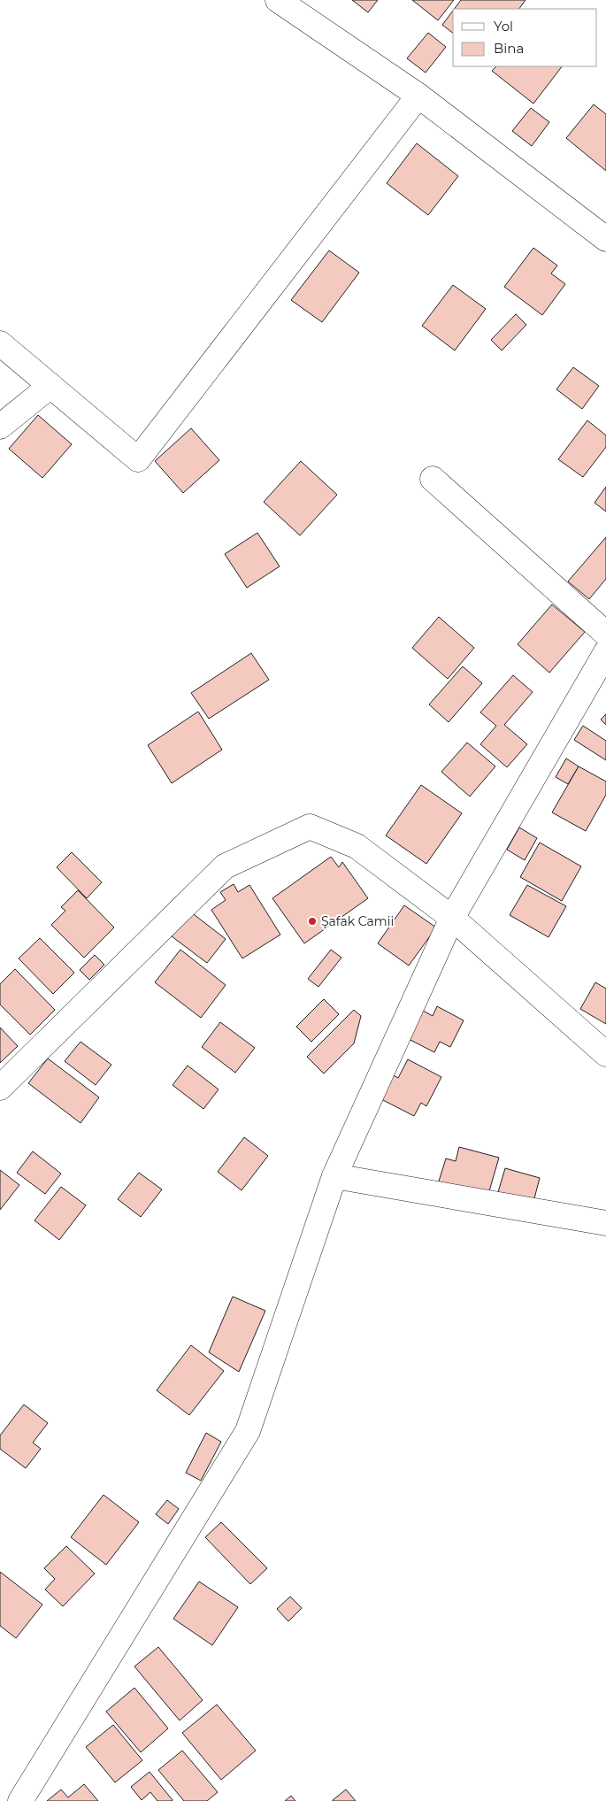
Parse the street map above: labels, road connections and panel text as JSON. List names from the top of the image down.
{
  "places": ["Şafak Camii"],
  "legend": ["Yol", "Bina"]
}
